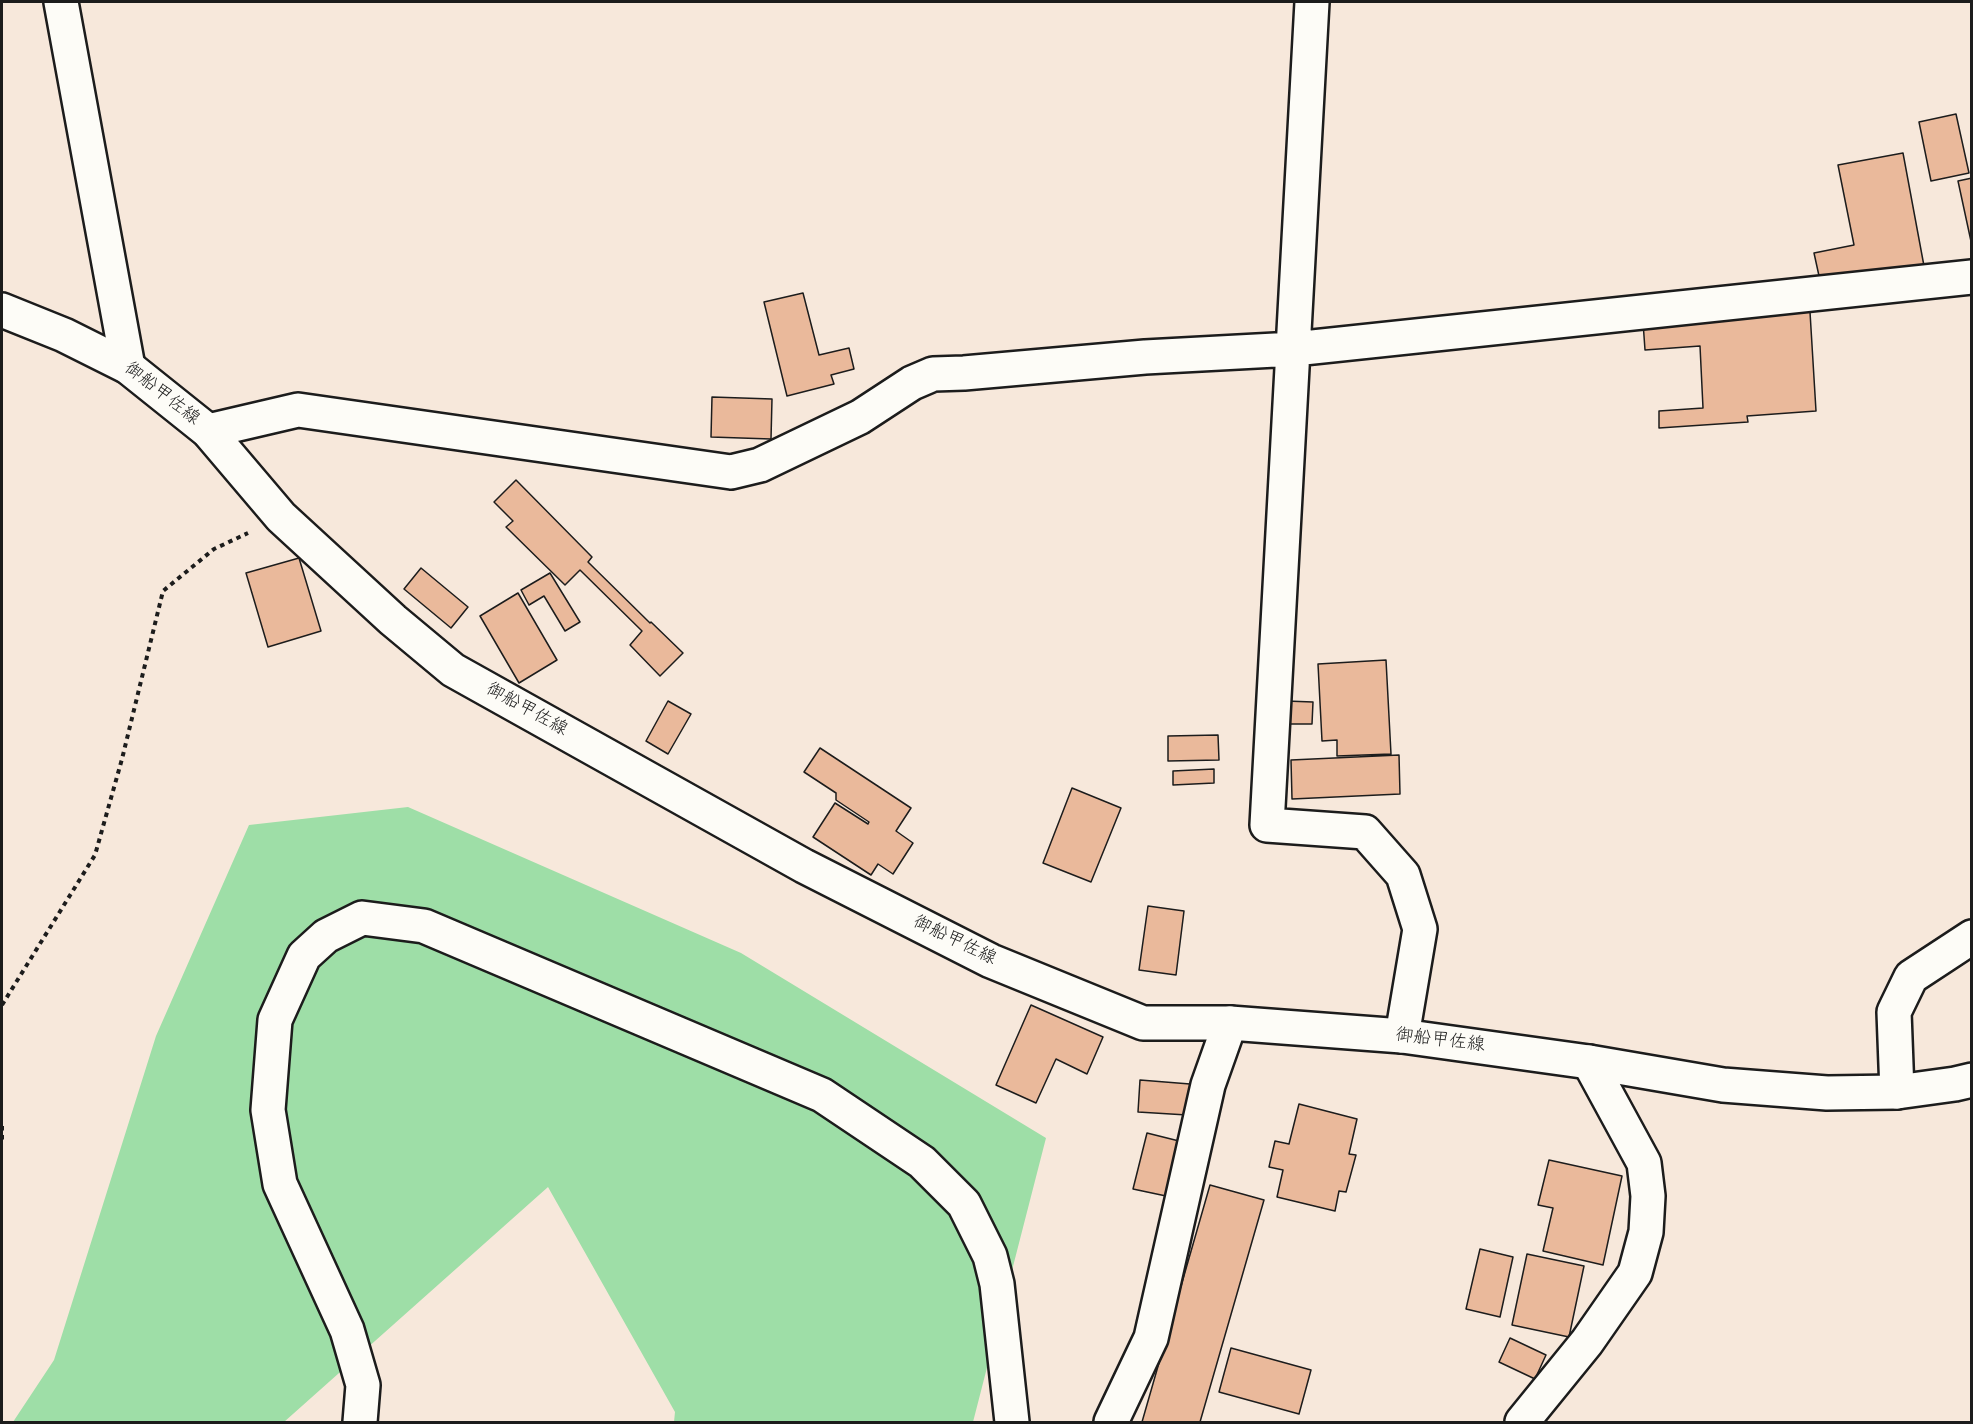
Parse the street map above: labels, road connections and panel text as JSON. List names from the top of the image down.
{
  "streets": {
    "street": ["御船甲佐線"]
  }
}
